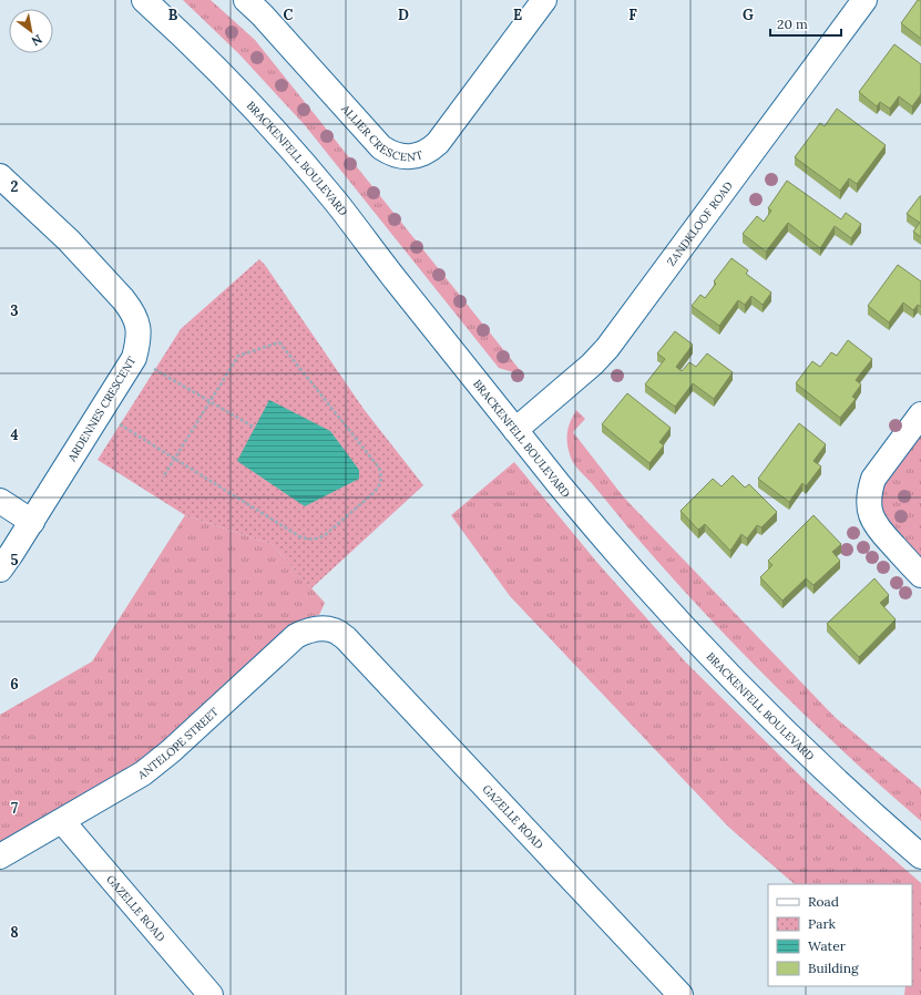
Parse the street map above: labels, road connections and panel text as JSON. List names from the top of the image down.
{
  "streets": {
    "street": [
      "ALLIER CRESCENT",
      "BRACKENFELL BOULEVARD",
      "ZANDKLOOF ROAD",
      "ARDENNES CRESCENT",
      "ANTELOPE STREET",
      "GAZELLE ROAD"
    ]
  },
  "crossings": [
    ["BRACKENFELL BOULEVARD", "ZANDKLOOF ROAD"],
    ["ANTELOPE STREET", "GAZELLE ROAD"]
  ],
  "legend": [
    "Road",
    "Park",
    "Water",
    "Building"
  ],
  "scale_bar": "20 m",
  "north": "bottom right",
  "grid": {
    "columns": [
      "B",
      "C",
      "D",
      "E",
      "F",
      "G"
    ],
    "rows": [
      "2",
      "3",
      "4",
      "5",
      "6",
      "7",
      "8"
    ]
  }
}
